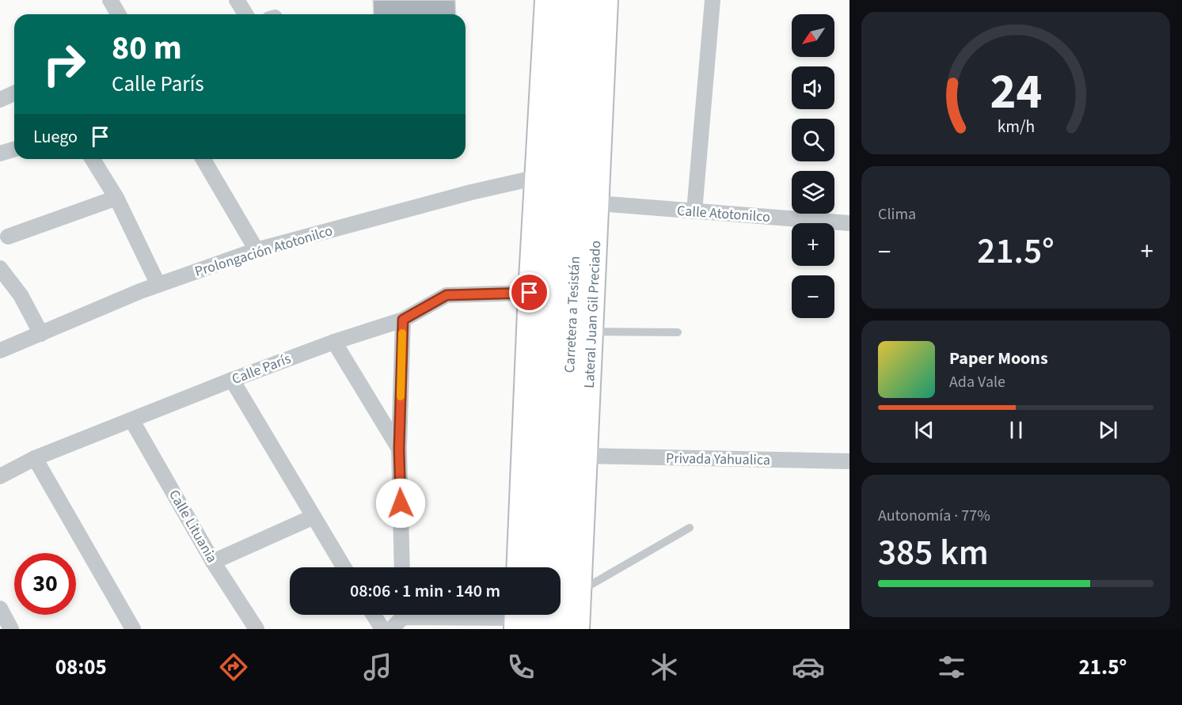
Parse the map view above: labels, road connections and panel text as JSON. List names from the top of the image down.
{
  "streets": {
    "main road": ["Carretera a Tesistán", "Lateral Juan Gil Preciado"],
    "street": [
      "Calle Atotonilco",
      "Prolongación Atotonilco",
      "Calle París",
      "Privada Yahualica",
      "Calle Lituania"
    ]
  },
  "crossings": [
    ["Calle Atotonilco", "Lateral Juan Gil Preciado"],
    ["Carretera a Tesistán", "Lateral Juan Gil Preciado"],
    ["Lateral Juan Gil Preciado", "Privada Yahualica"],
    ["Calle París", "Calle Lituania"]
  ],
  "north": "bottom left",
  "page": {
    "map_buttons": ["+", "−"],
    "turn": ["80 m", "Calle París"],
    "then": "Luego",
    "tile": [
      "Clima",
      ["Autonomía · 77%", "385 km"]
    ],
    "heat": ["−", "21.5°", "+"],
    "song": ["Paper Moons", "Ada Vale"],
    "limit": "30",
    "trip": "08:06 · 1 min · 140 m",
    "tabs": ["08:05", "21.5°"],
    "gauge": ["24", "km/h"]
  }
}
